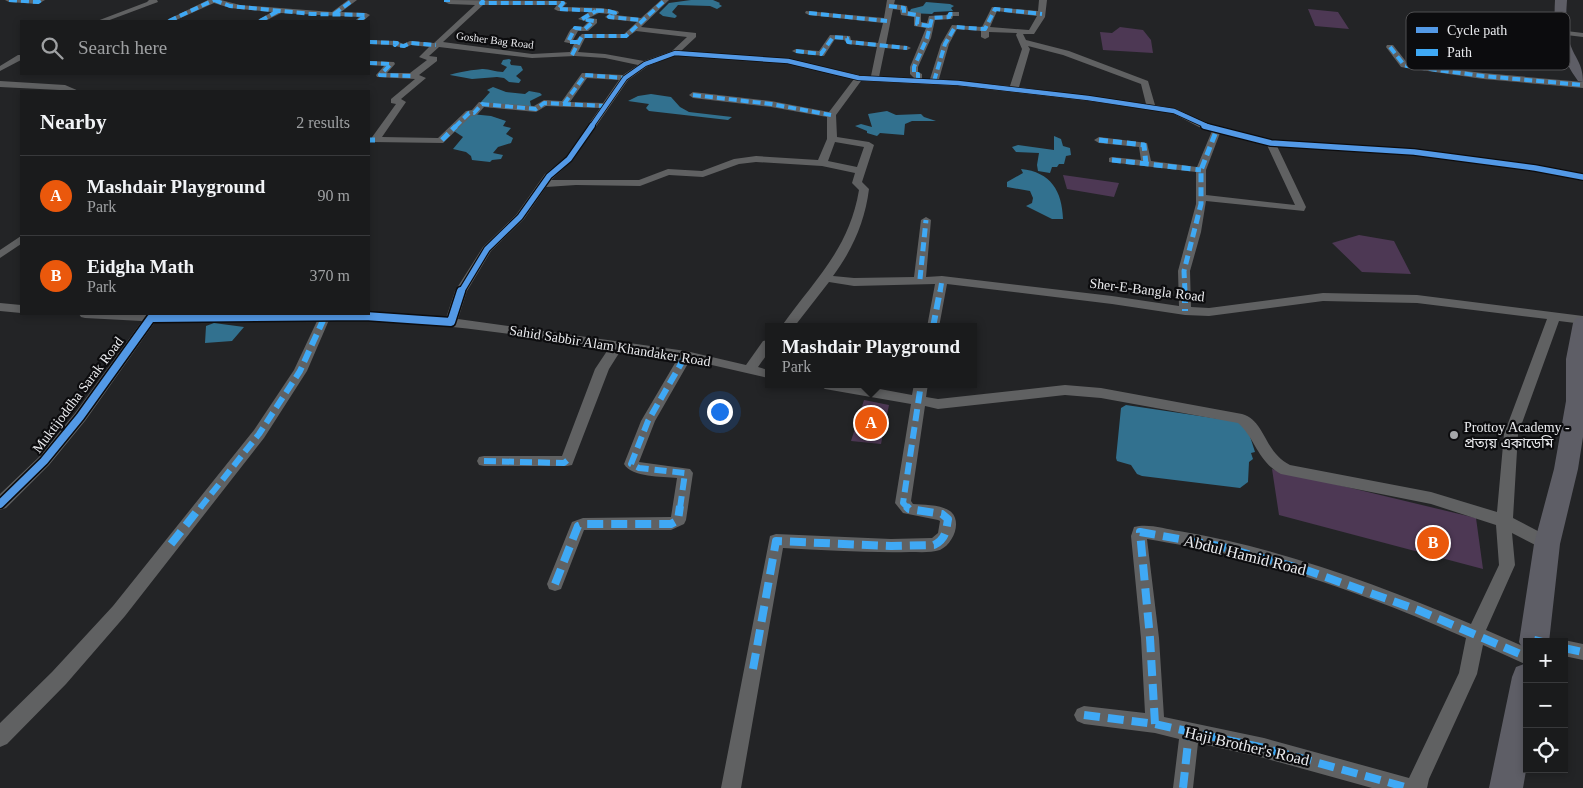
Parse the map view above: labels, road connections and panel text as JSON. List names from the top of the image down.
{
  "streets": {
    "street": [
      "Gosher Bag Road",
      "Sher-E-Bangla Road",
      "Sahid Sabbir Alam Khandaker Road",
      "Muktijoddha Sarak Road",
      "Abdul Hamid Road",
      "Haji Brother's Road"
    ]
  },
  "crossings": [
    ["Sahid Sabbir Alam Khandaker Road", "Muktijoddha Sarak Road"],
    ["Abdul Hamid Road", "Haji Brother's Road"]
  ],
  "places": ["Prottoy Academy - প্রত্যয় একাডেমি"],
  "legend": ["Cycle path", "Path"],
  "page": {
    "search": "Search here",
    "heading": ["Nearby", "2 results"],
    "list": [
      {
        "mark": "A",
        "name": "Mashdair Playground",
        "note": "Park",
        "value": "90 m"
      },
      {
        "mark": "B",
        "name": "Eidgha Math",
        "note": "Park",
        "value": "370 m"
      }
    ],
    "popup": ["Mashdair Playground", "Park"],
    "pins": ["A", "B"],
    "map_buttons": ["+", "−"]
  }
}
